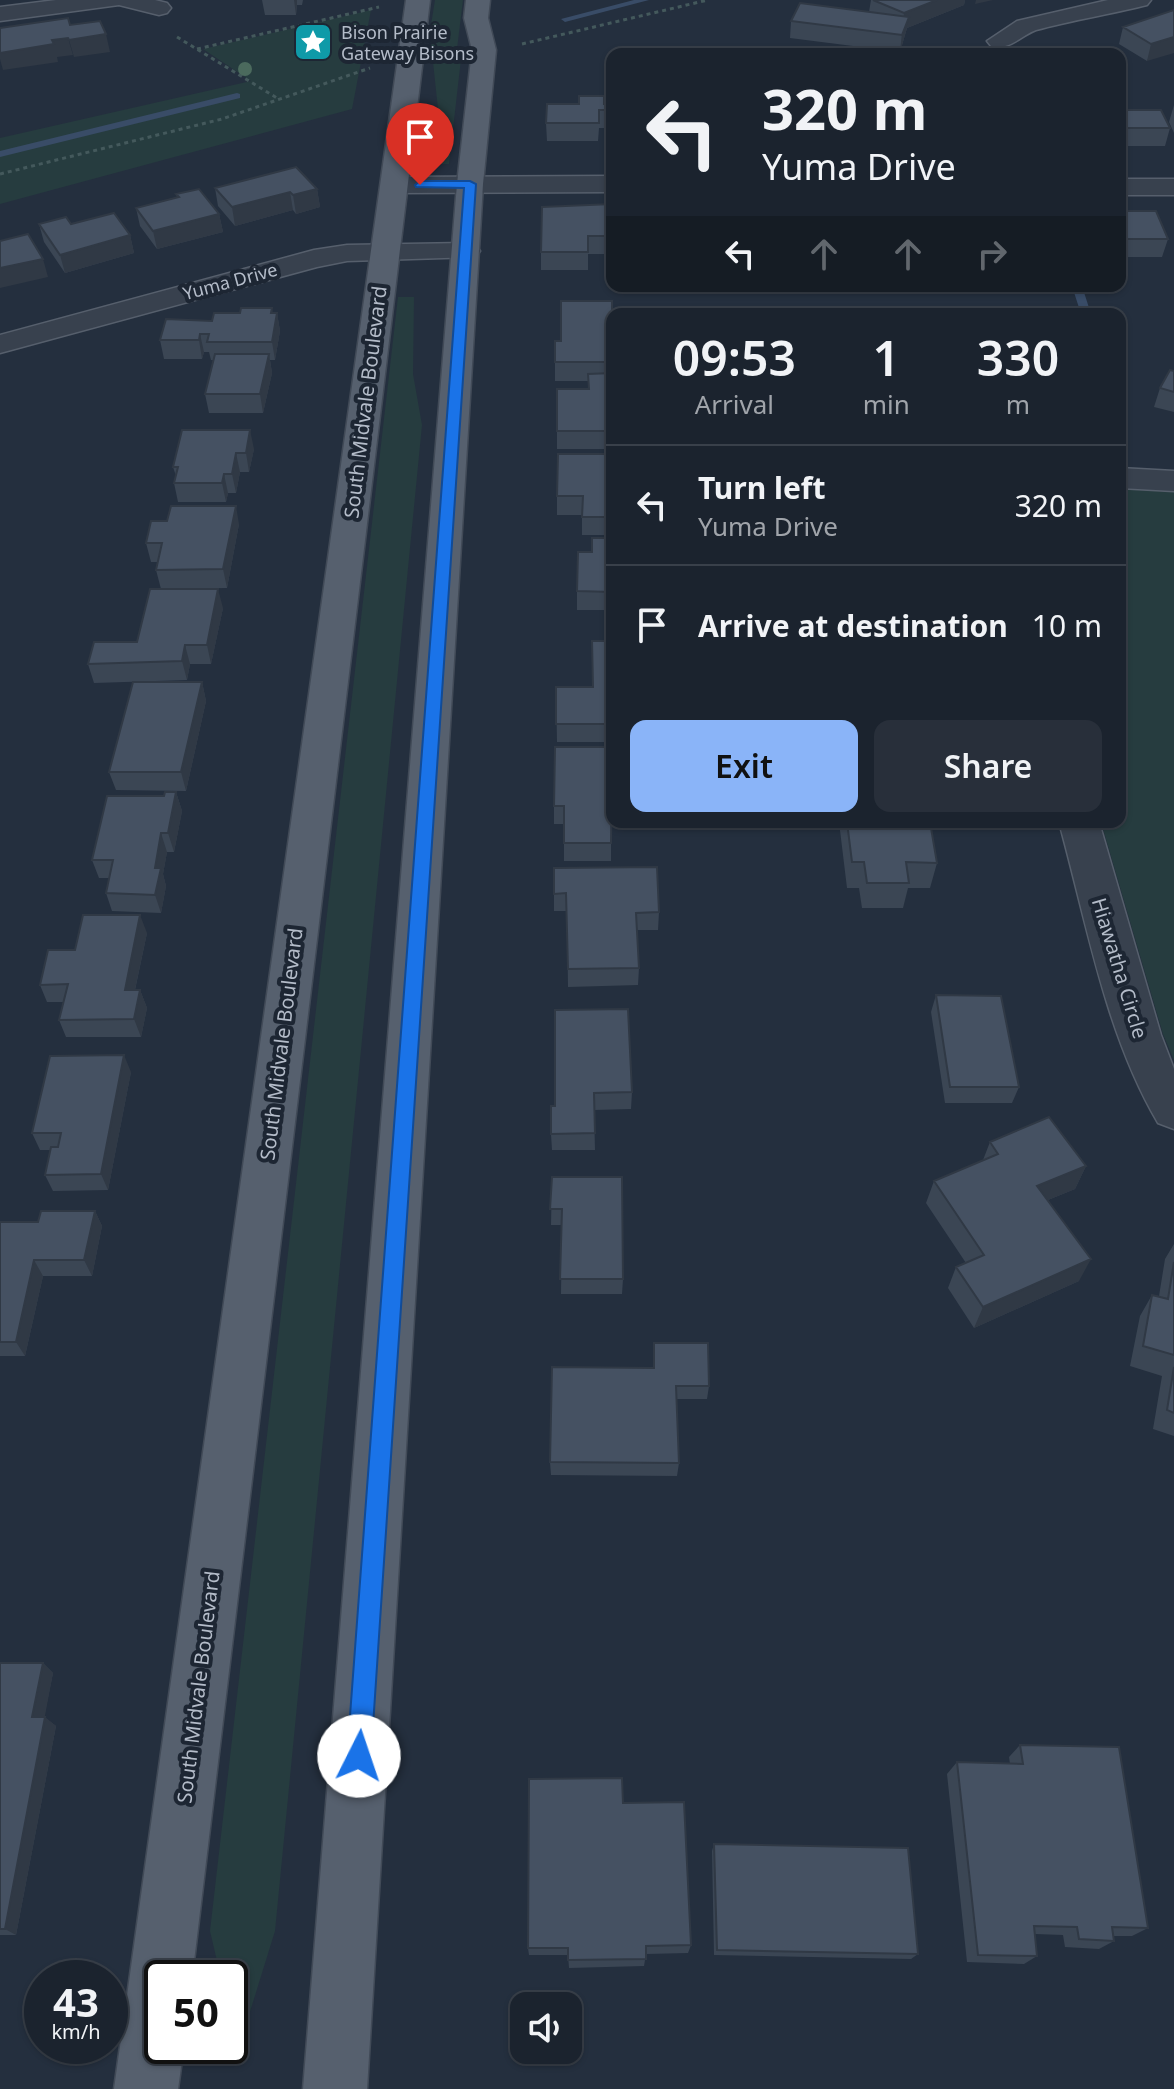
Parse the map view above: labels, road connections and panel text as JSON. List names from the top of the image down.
{
  "streets": {
    "main road": ["South Midvale Boulevard"],
    "street": ["Yuma Drive", "Hiawatha Circle"]
  },
  "crossings": [
    ["Yuma Drive", "South Midvale Boulevard"]
  ],
  "places": {
    "place": ["Bison Prairie Gateway Bisons"]
  },
  "page": {
    "turn": ["320 m", "Yuma Drive"],
    "eta": [
      "09:53",
      "Arrival",
      "1",
      "min",
      "330",
      "m"
    ],
    "list": [
      {
        "name": "Turn left",
        "note": "Yuma Drive",
        "value": "320 m"
      },
      {
        "name": "Arrive at destination",
        "value": "10 m"
      }
    ],
    "buttons": ["Exit", "Share"],
    "speed": "43 km/h",
    "limit": "50"
  }
}
